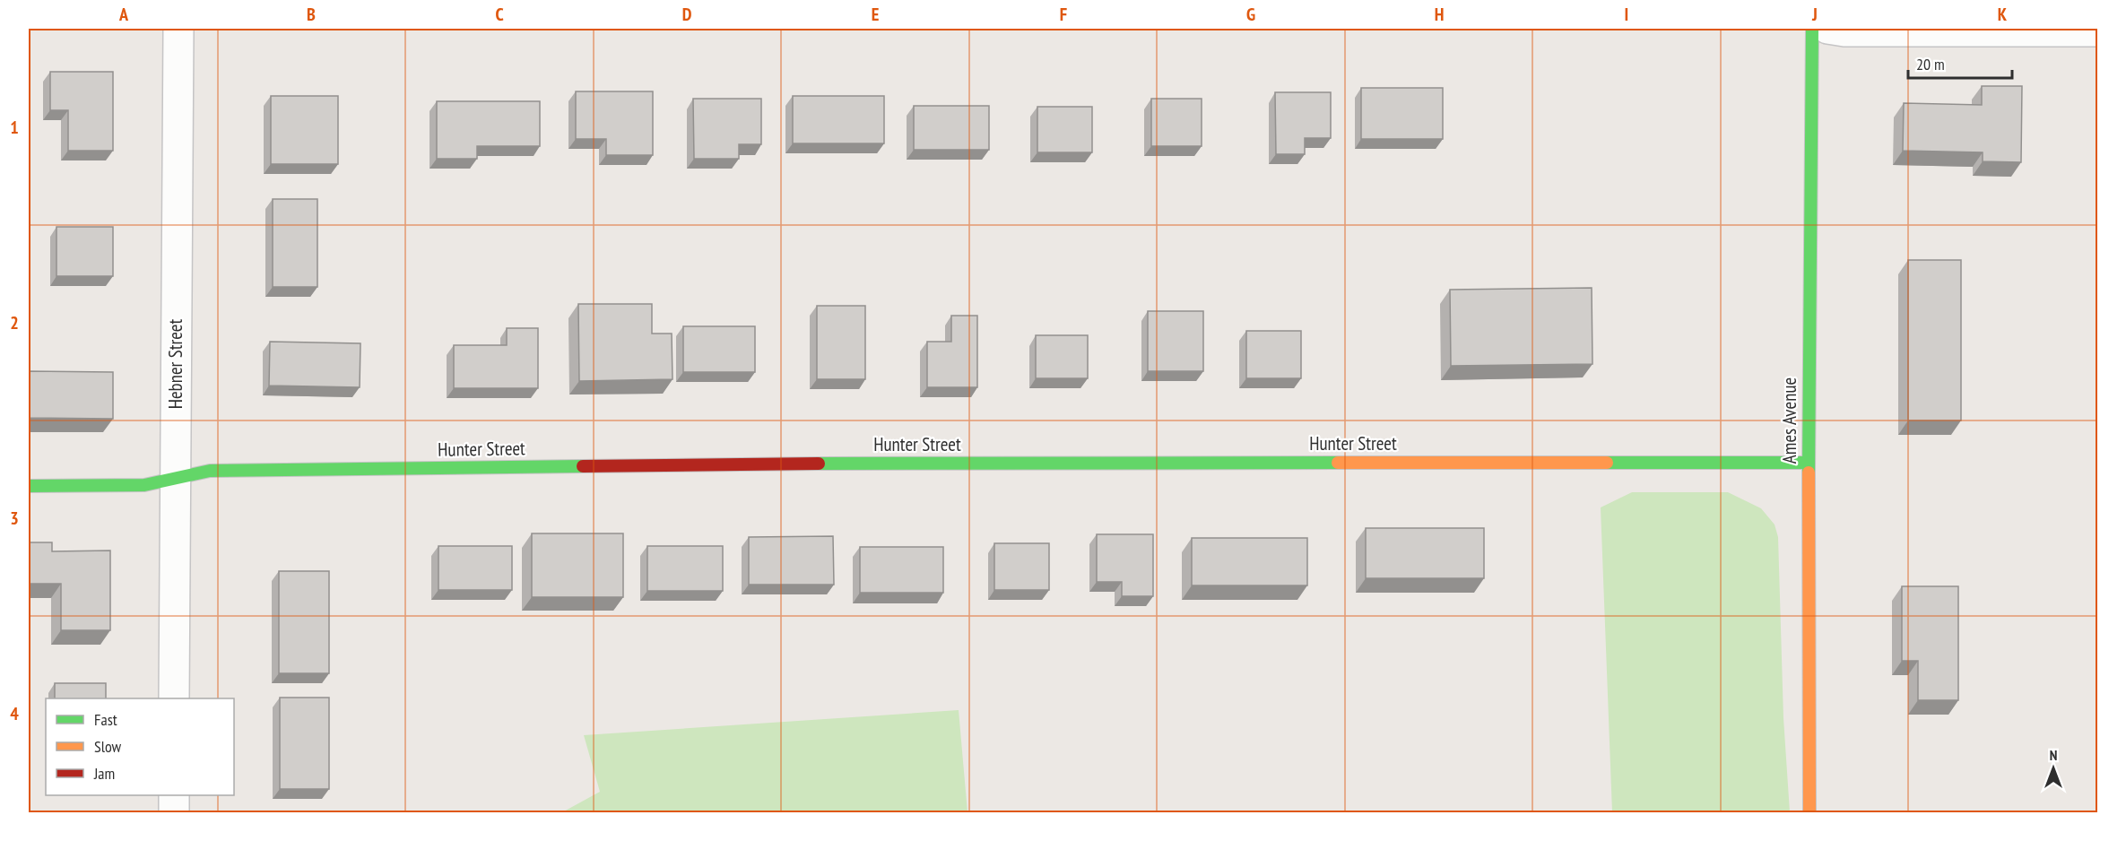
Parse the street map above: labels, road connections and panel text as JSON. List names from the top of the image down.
{
  "streets": {
    "street": ["Hebner Street", "Ames Avenue", "Hunter Street"]
  },
  "crossings": [
    ["Hebner Street", "Hunter Street"],
    ["Ames Avenue", "Hunter Street"]
  ],
  "legend": ["Fast", "Slow", "Jam"],
  "scale_bar": "20 m",
  "north": "top",
  "grid": {
    "columns": [
      "A",
      "B",
      "C",
      "D",
      "E",
      "F",
      "G",
      "H",
      "I",
      "J",
      "K"
    ],
    "rows": [
      "1",
      "2",
      "3",
      "4"
    ]
  }
}
